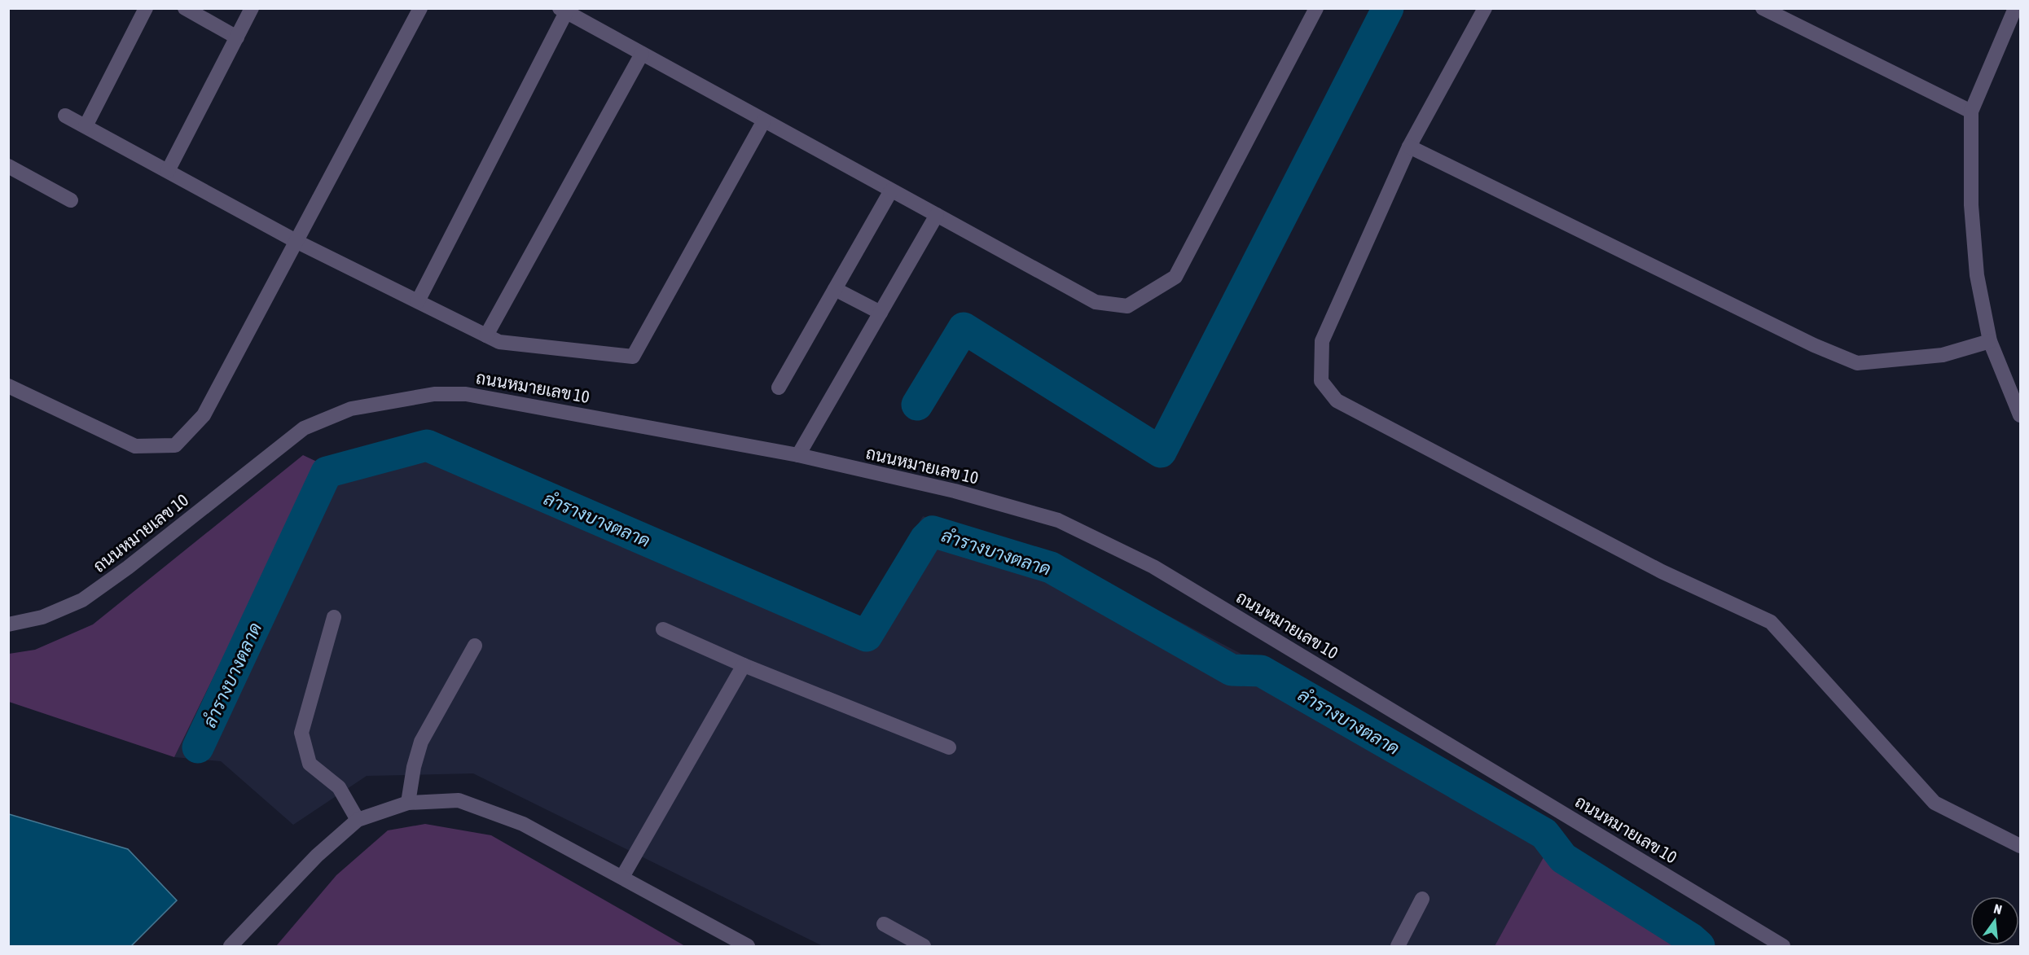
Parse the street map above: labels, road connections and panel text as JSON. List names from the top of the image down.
{
  "streets": {
    "street": ["ถนนหมายเลข 10"]
  },
  "water": ["ลำรางบางตลาด"],
  "north": "top"
}
